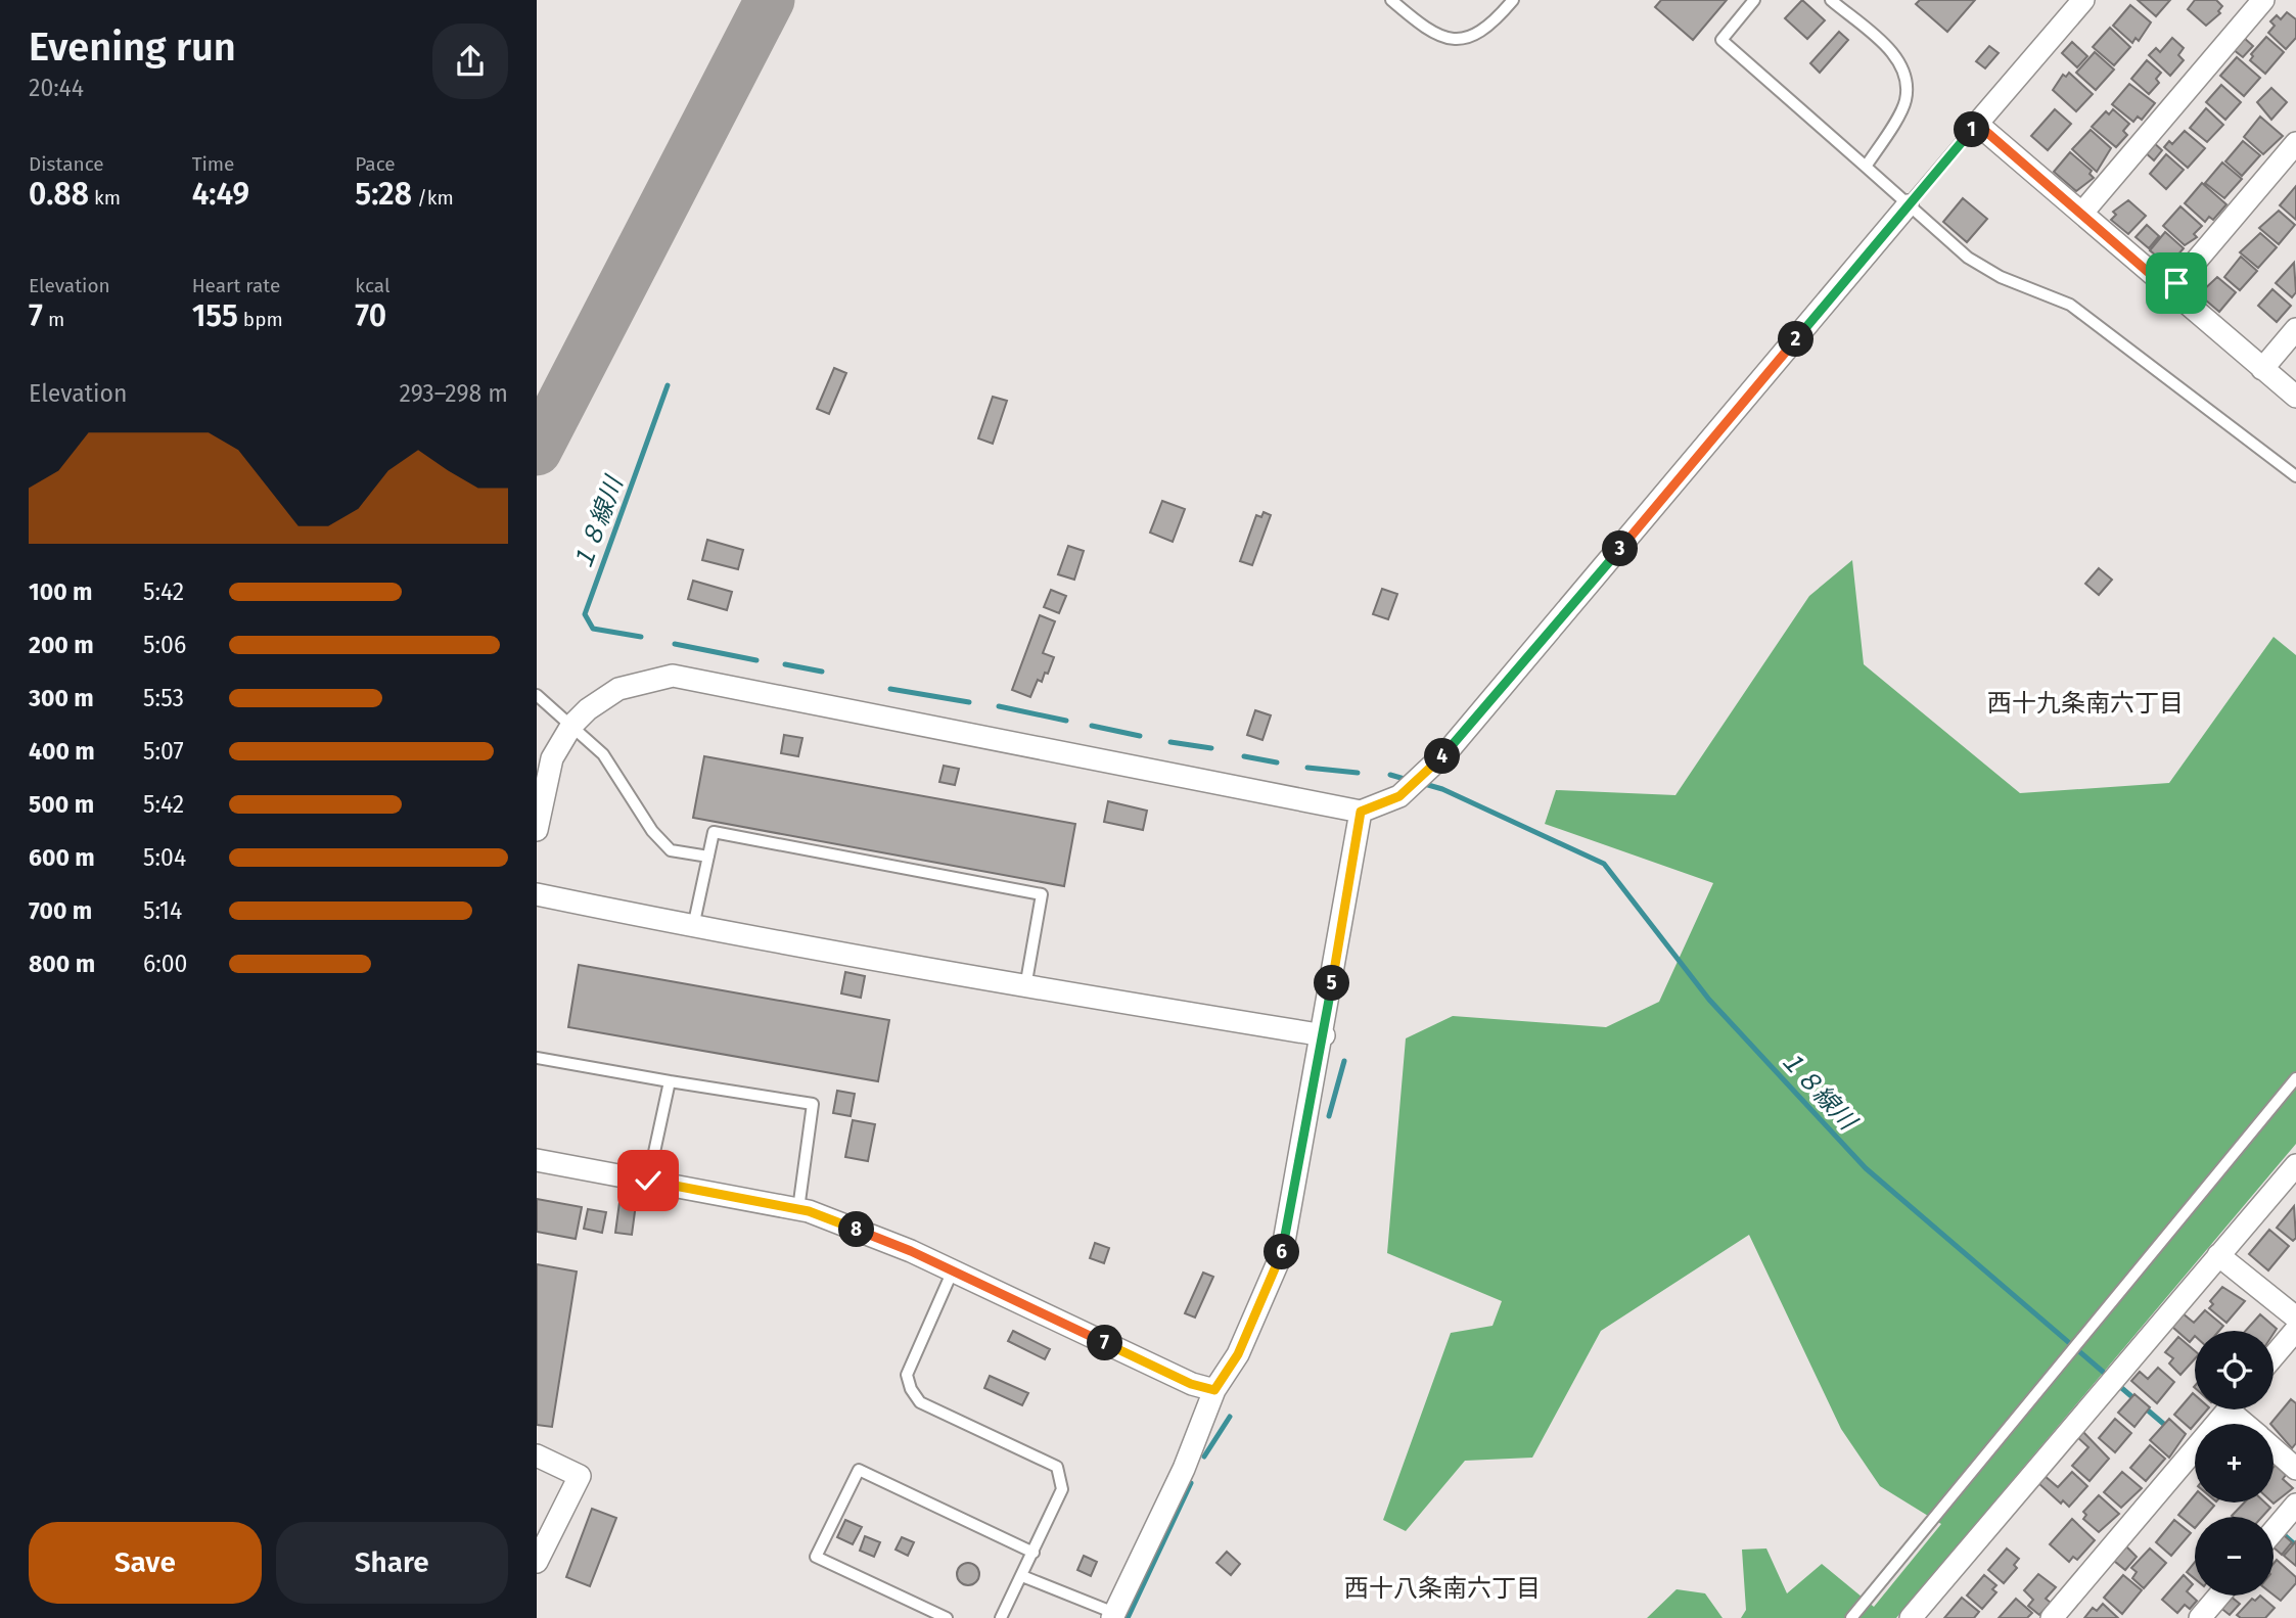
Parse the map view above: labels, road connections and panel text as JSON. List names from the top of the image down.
{
  "districts": ["西十九条南六丁目", "西十八条南六丁目"],
  "water": ["１８線川"],
  "page": {
    "heading": ["Evening run", "20:44"],
    "pins": [
      "1",
      "2",
      "3",
      "4",
      "5",
      "8",
      "6",
      "7"
    ],
    "stats": [
      ["Distance", "0.88 km"],
      ["Time", "4:49"],
      ["Pace", "5:28 /km"],
      ["Elevation", "7 m"],
      ["Heart rate", "155 bpm"],
      ["kcal", "70"]
    ],
    "chart": ["Elevation", "293–298 m"],
    "list": [
      {
        "name": "100 m",
        "note": "5:42"
      },
      {
        "name": "200 m",
        "note": "5:06"
      },
      {
        "name": "300 m",
        "note": "5:53"
      },
      {
        "name": "400 m",
        "note": "5:07"
      },
      {
        "name": "500 m",
        "note": "5:42"
      },
      {
        "name": "600 m",
        "note": "5:04"
      },
      {
        "name": "700 m",
        "note": "5:14"
      },
      {
        "name": "800 m",
        "note": "6:00"
      }
    ],
    "map_buttons": ["+", "−"],
    "buttons": ["Save", "Share"]
  }
}
